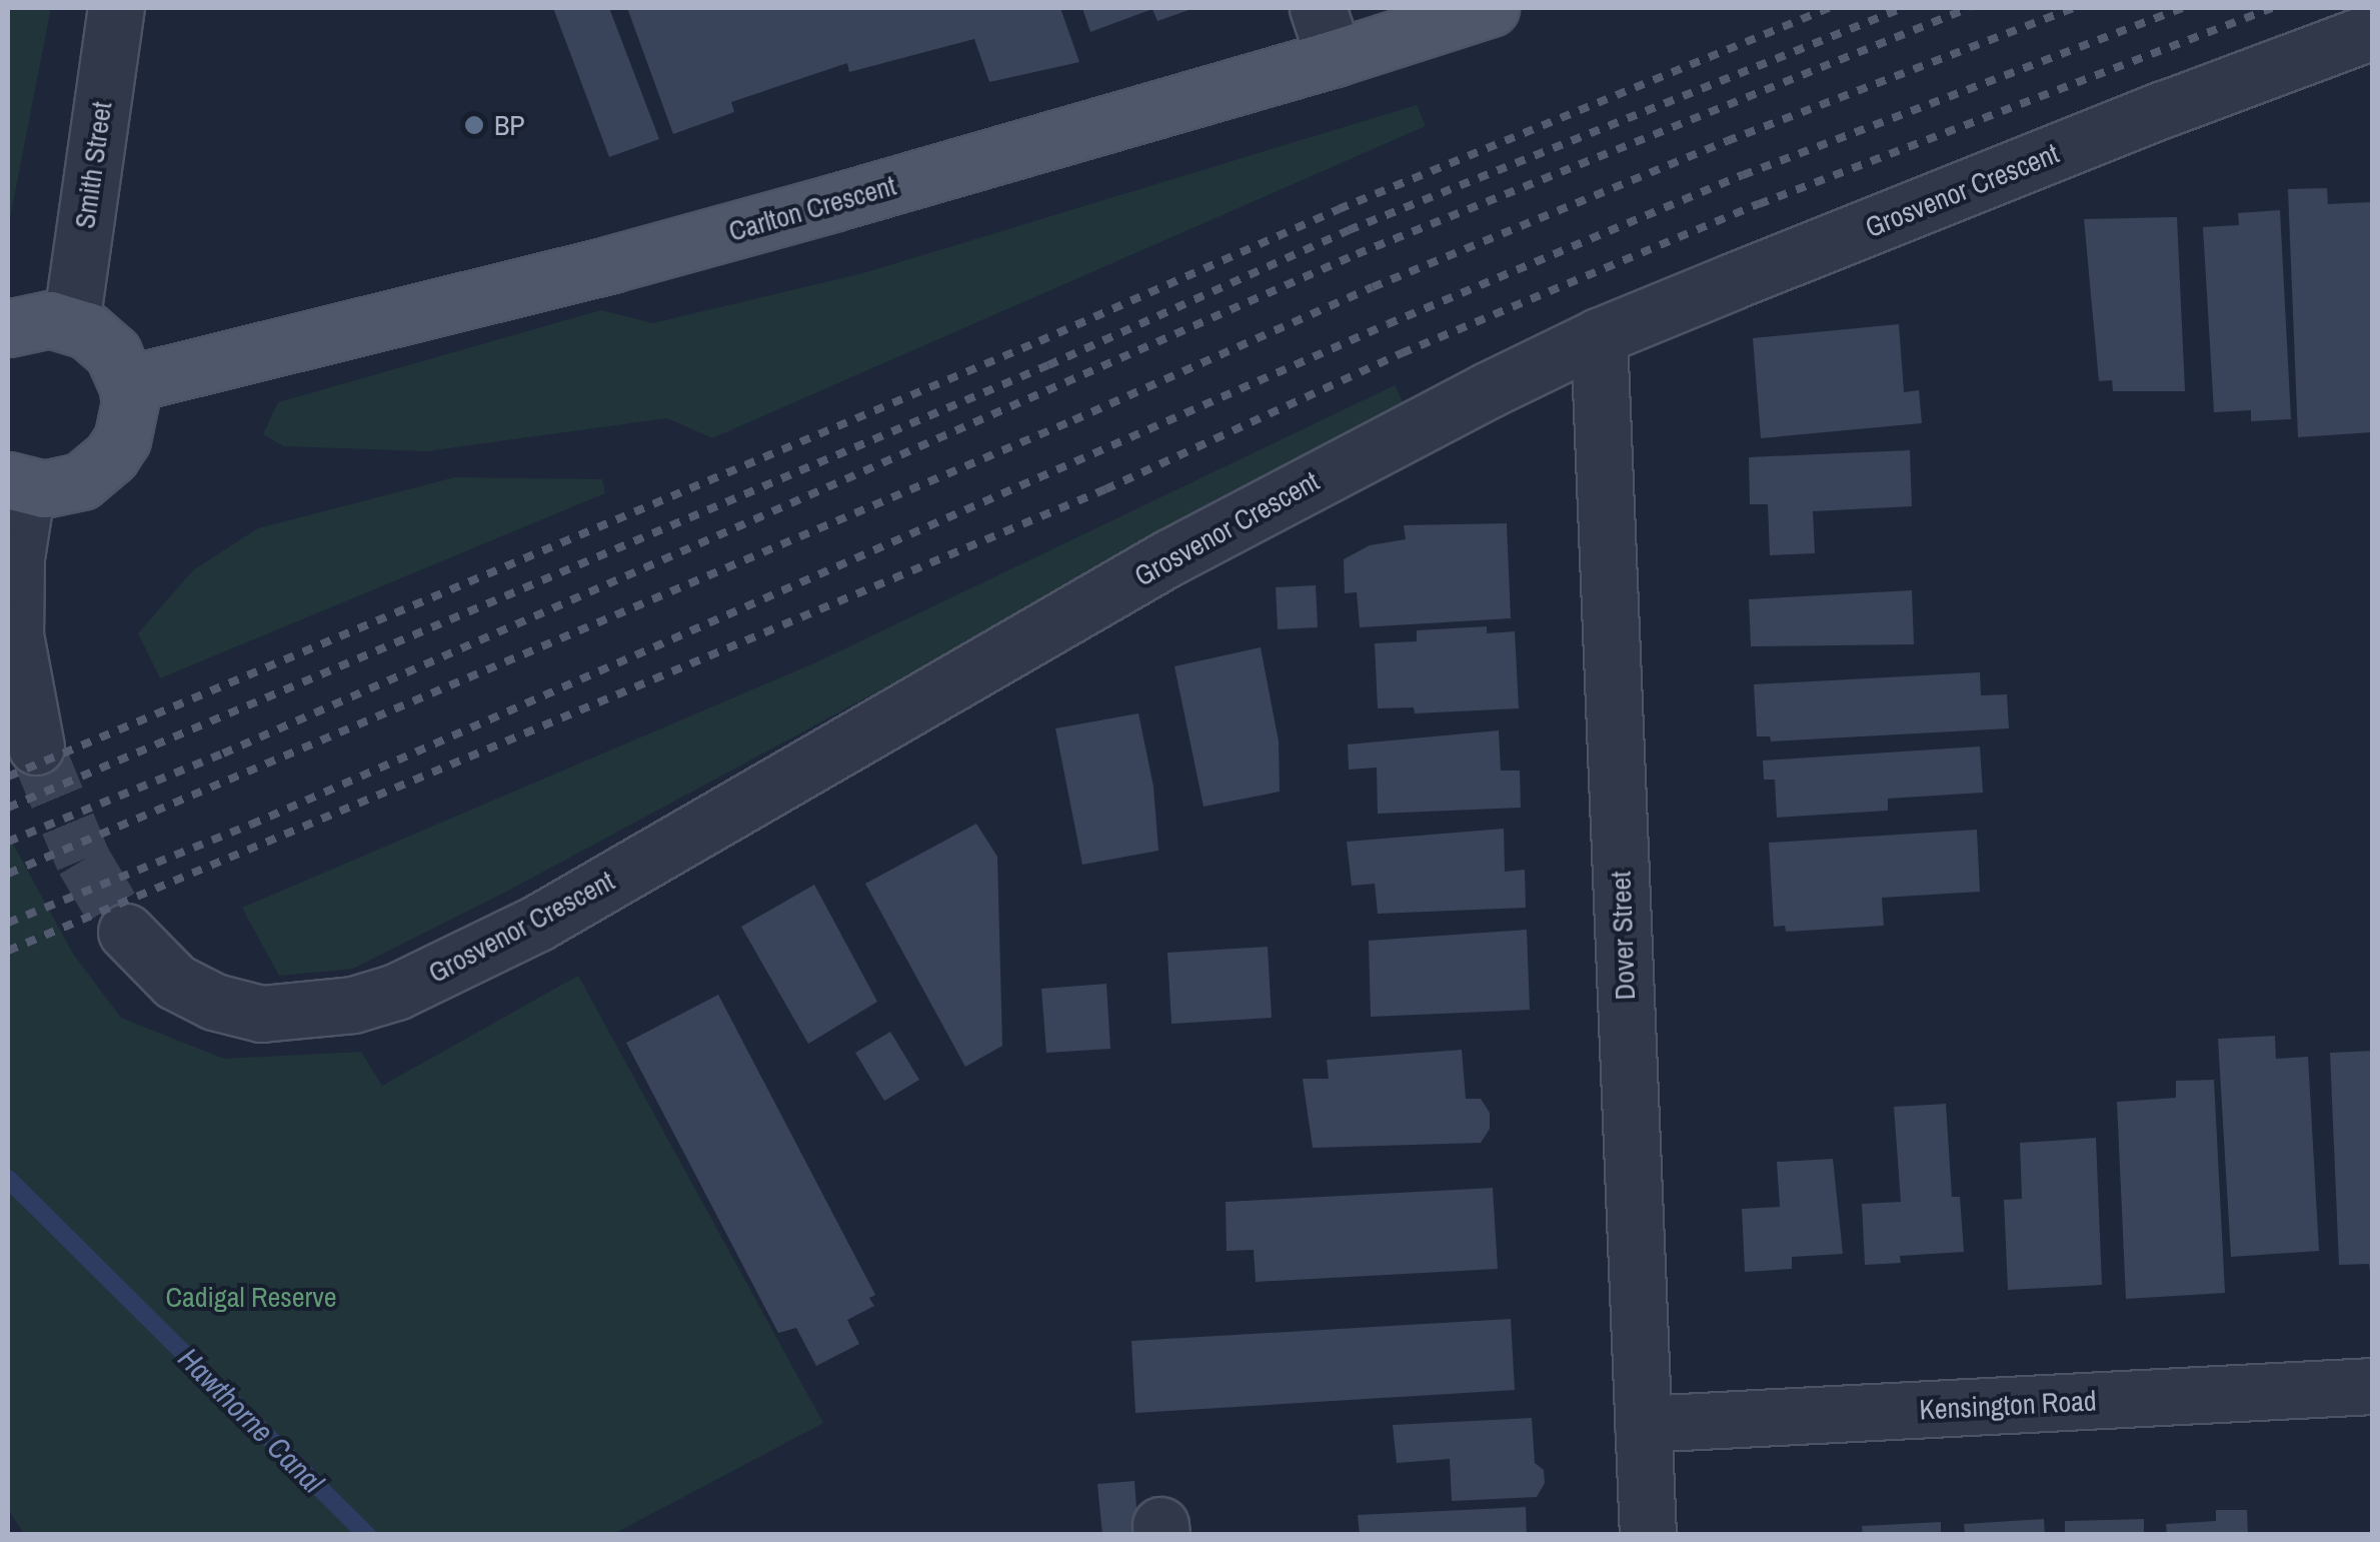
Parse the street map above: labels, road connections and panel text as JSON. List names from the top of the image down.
{
  "streets": {
    "main road": ["Carlton Crescent"],
    "street": [
      "Smith Street",
      "Grosvenor Crescent",
      "Dover Street",
      "Kensington Road"
    ]
  },
  "crossings": [
    ["Grosvenor Crescent", "Dover Street"],
    ["Dover Street", "Kensington Road"]
  ],
  "water": ["Hawthorne Canal"],
  "parks": ["Cadigal Reserve"],
  "places": ["BP"]
}
